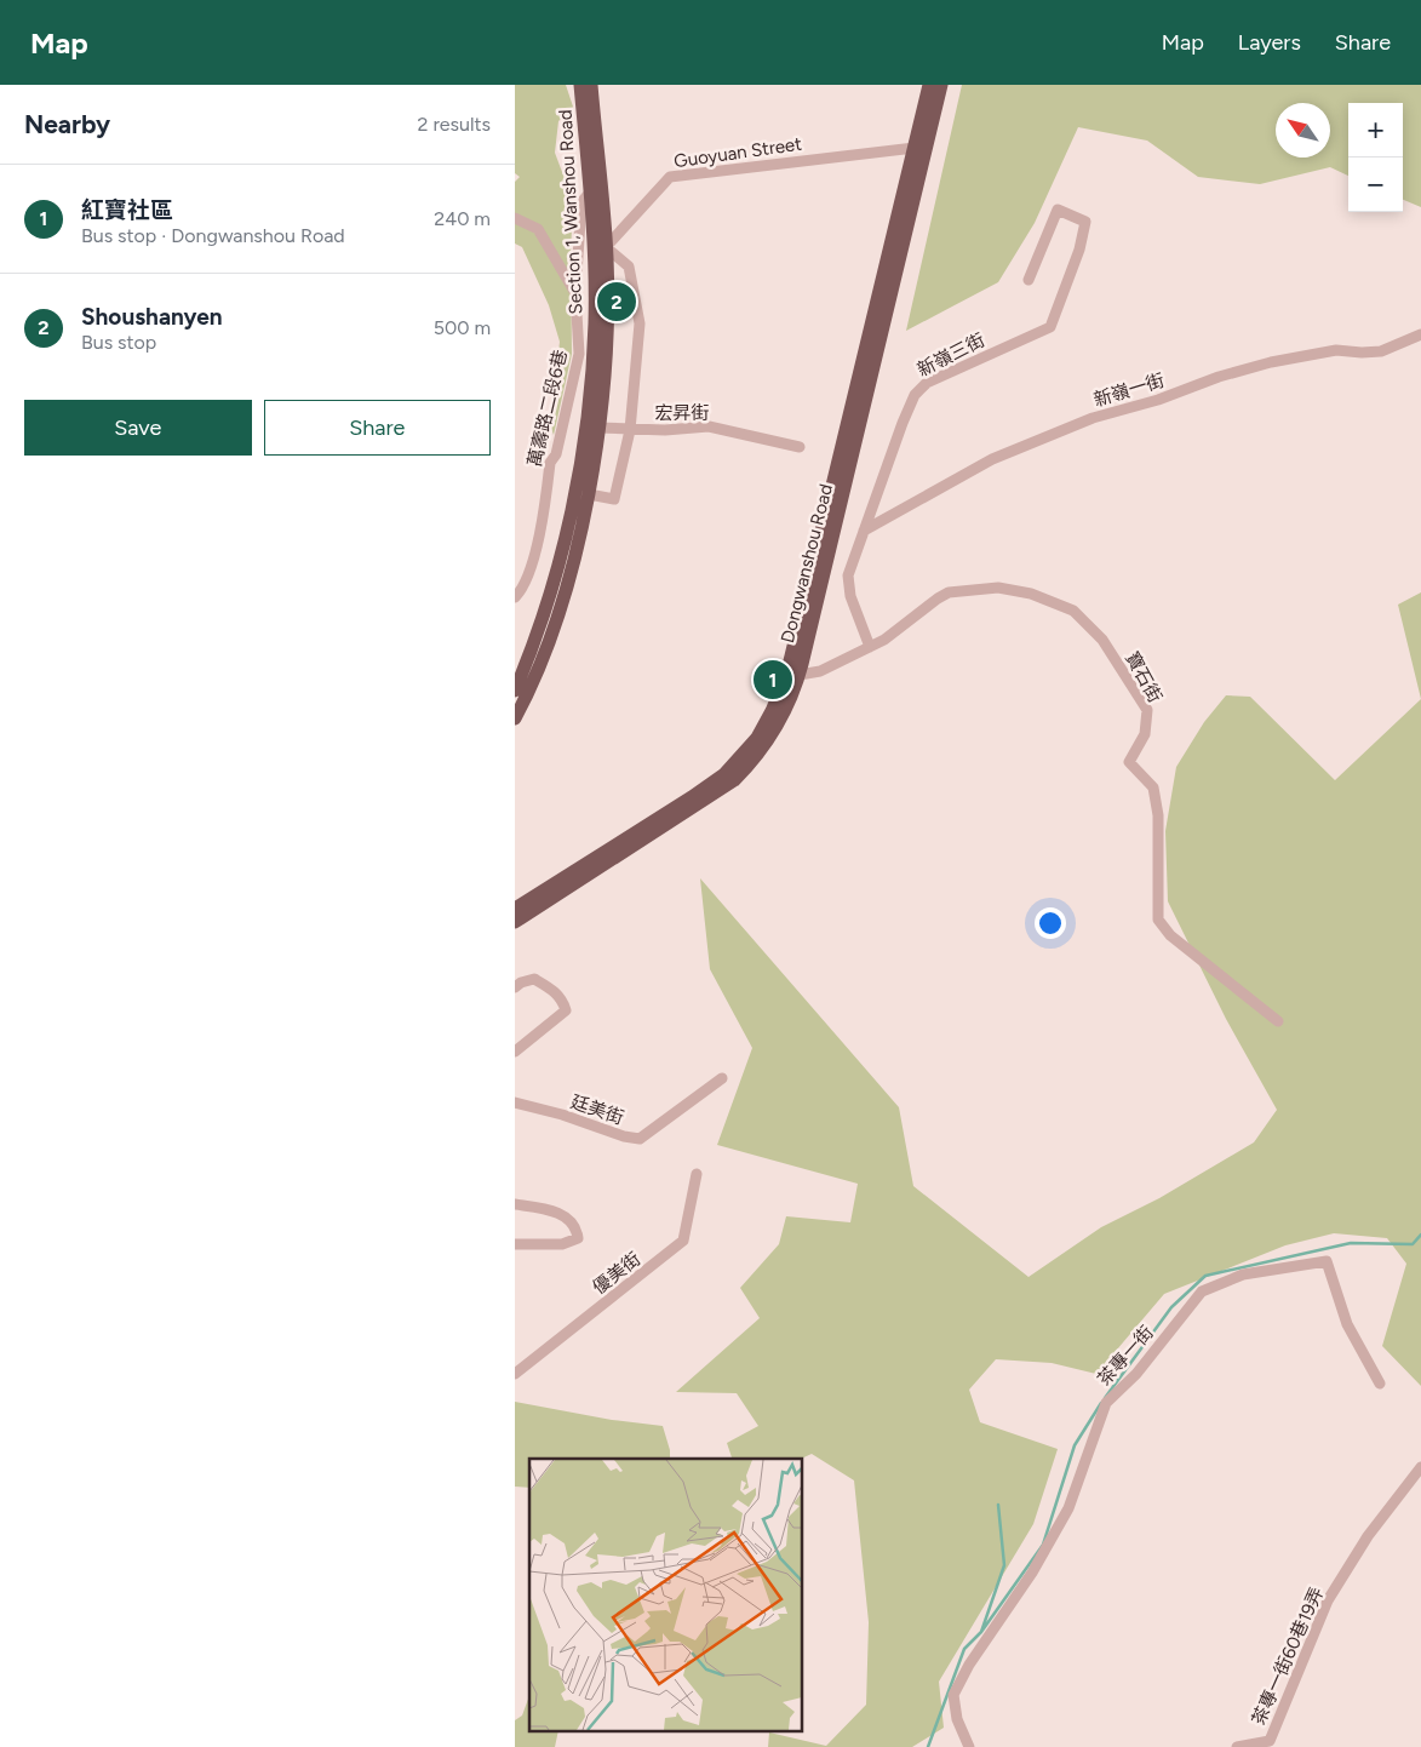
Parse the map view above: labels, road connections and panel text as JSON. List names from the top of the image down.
{
  "streets": {
    "main road": ["Section 1, Wanshou Road", "Dongwanshou Road"],
    "street": [
      "Guoyuan Street",
      "新嶺三街",
      "新嶺一街",
      "萬壽路二段6巷",
      "宏昇街",
      "寶石街",
      "廷美街",
      "優美街",
      "茶專一街",
      "茶專一街60巷19弄"
    ]
  },
  "crossings": [
    ["Guoyuan Street", "Section 1, Wanshou Road"],
    ["Guoyuan Street", "Dongwanshou Road"],
    ["Section 1, Wanshou Road", "萬壽路二段6巷"],
    ["Section 1, Wanshou Road", "宏昇街"],
    ["新嶺三街", "新嶺一街"],
    ["新嶺三街", "寶石街"],
    ["Dongwanshou Road", "寶石街"]
  ],
  "north": "top left",
  "page": {
    "header": "Map",
    "nav": ["Map", "Layers", "Share"],
    "heading": ["Nearby", "2 results"],
    "map_buttons": ["+", "−"],
    "list": [
      {
        "mark": "1",
        "name": "紅寶社區",
        "note": "Bus stop · Dongwanshou Road",
        "value": "240 m"
      },
      {
        "mark": "2",
        "name": "Shoushanyen",
        "note": "Bus stop",
        "value": "500 m"
      }
    ],
    "pins": ["2", "1"],
    "buttons": ["Save", "Share"]
  }
}
